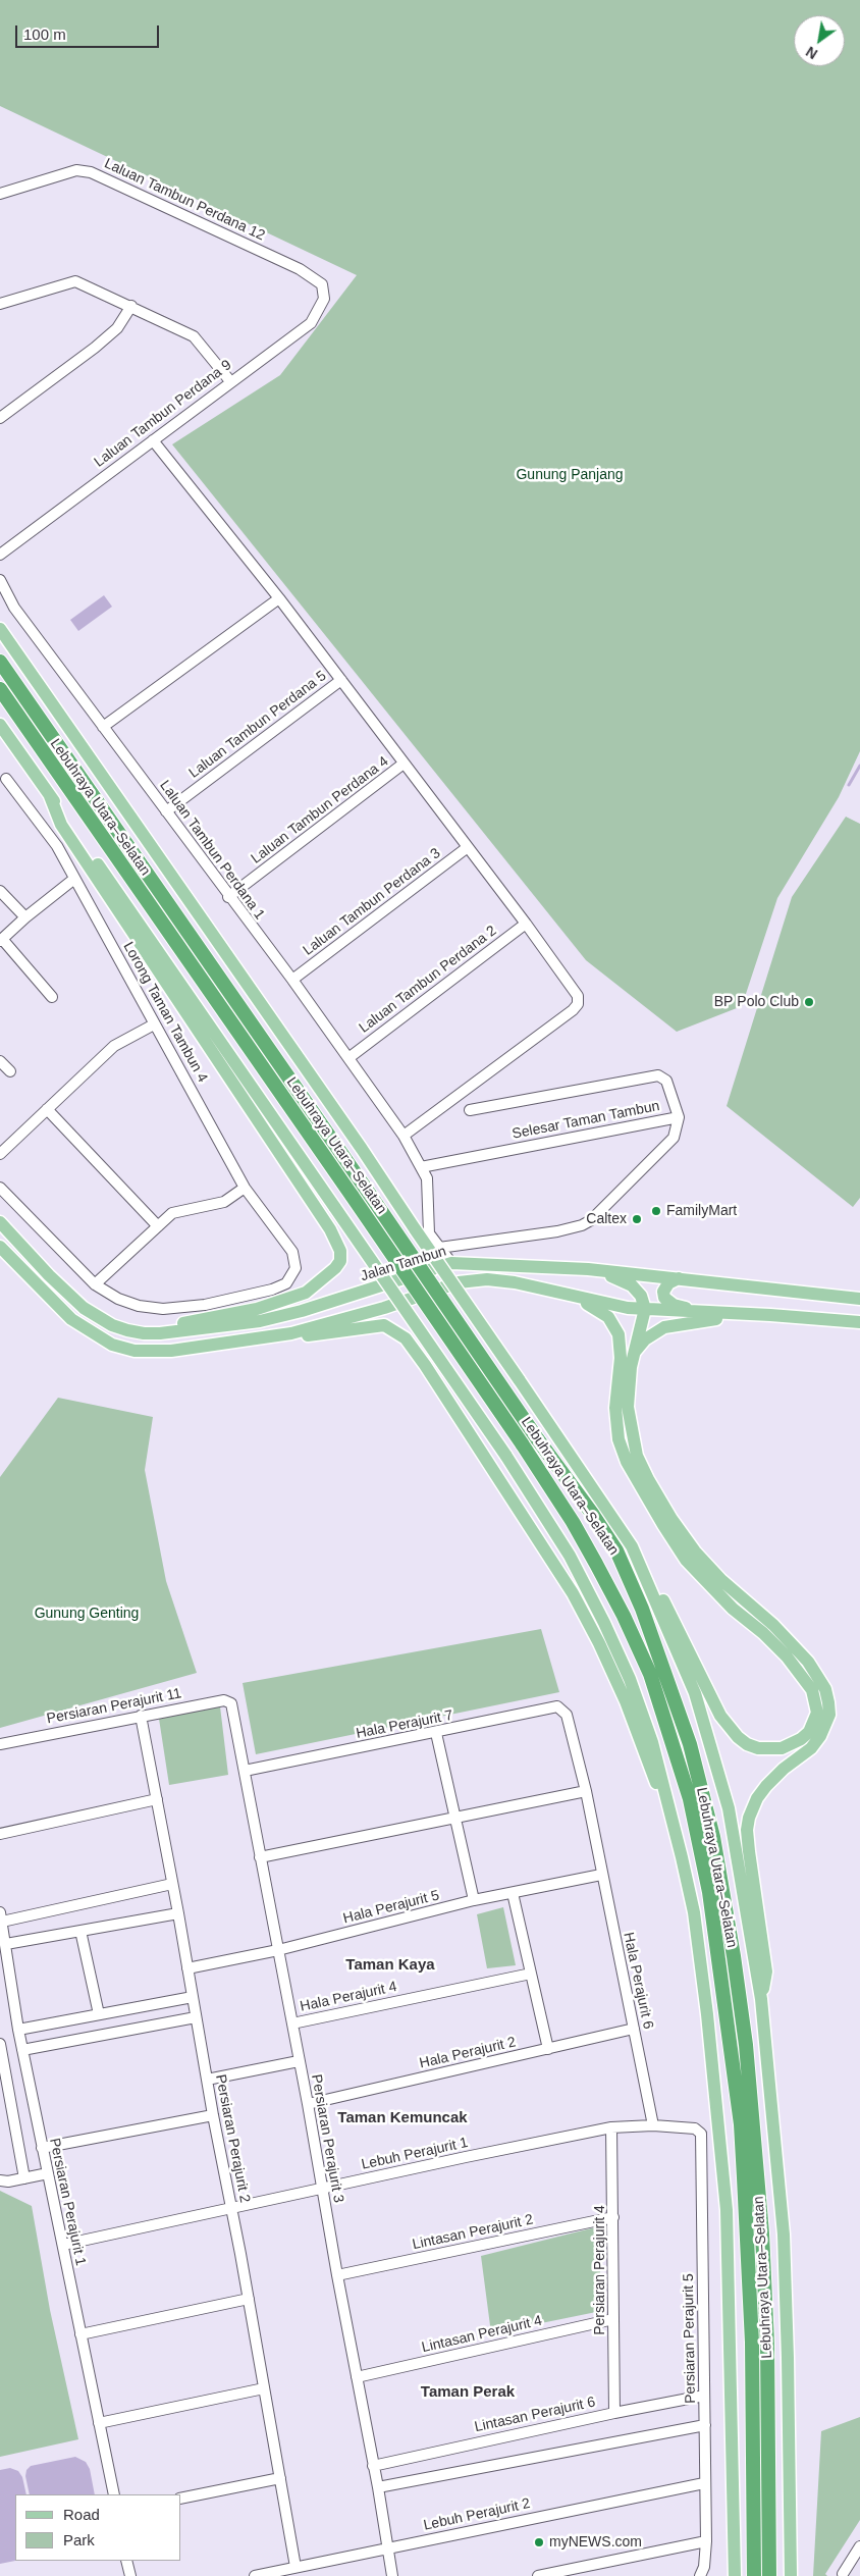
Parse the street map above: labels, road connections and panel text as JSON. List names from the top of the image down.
{
  "streets": {
    "highway": ["Lebuhraya Utara–Selatan"],
    "main road": ["Jalan Tambun"],
    "street": [
      "Laluan Tambun Perdana 12",
      "Laluan Tambun Perdana 9",
      "Laluan Tambun Perdana 5",
      "Laluan Tambun Perdana 4",
      "Laluan Tambun Perdana 1",
      "Laluan Tambun Perdana 3",
      "Laluan Tambun Perdana 2",
      "Lorong Taman Tambun 4",
      "Selesar Taman Tambun",
      "Persiaran Perajurit 11",
      "Hala Perajurit 7",
      "Hala Perajurit 5",
      "Hala Perajurit 6",
      "Hala Perajurit 4",
      "Hala Perajurit 2",
      "Persiaran Perajurit 2",
      "Persiaran Perajurit 3",
      "Lebuh Perajurit 1",
      "Persiaran Perajurit 1",
      "Lintasan Perajurit 2",
      "Persiaran Perajurit 4",
      "Lintasan Perajurit 4",
      "Persiaran Perajurit 5",
      "Lintasan Perajurit 6",
      "Lebuh Perajurit 2"
    ]
  },
  "crossings": [
    ["Laluan Tambun Perdana 12", "Laluan Tambun Perdana 9"],
    ["Laluan Tambun Perdana 5", "Laluan Tambun Perdana 1"],
    ["Laluan Tambun Perdana 4", "Laluan Tambun Perdana 1"],
    ["Laluan Tambun Perdana 1", "Laluan Tambun Perdana 3"],
    ["Laluan Tambun Perdana 1", "Laluan Tambun Perdana 2"],
    ["Laluan Tambun Perdana 1", "Selesar Taman Tambun"],
    ["Laluan Tambun Perdana 1", "Jalan Tambun"],
    ["Persiaran Perajurit 11", "Persiaran Perajurit 2"],
    ["Persiaran Perajurit 11", "Persiaran Perajurit 3"],
    ["Hala Perajurit 7", "Hala Perajurit 6"],
    ["Hala Perajurit 7", "Persiaran Perajurit 3"],
    ["Hala Perajurit 5", "Hala Perajurit 6"],
    ["Hala Perajurit 5", "Persiaran Perajurit 2"],
    ["Hala Perajurit 5", "Persiaran Perajurit 3"],
    ["Hala Perajurit 6", "Hala Perajurit 2"],
    ["Hala Perajurit 6", "Lebuh Perajurit 1"],
    ["Hala Perajurit 6", "Persiaran Perajurit 5"],
    ["Hala Perajurit 4", "Persiaran Perajurit 3"],
    ["Hala Perajurit 2", "Persiaran Perajurit 3"],
    ["Persiaran Perajurit 2", "Lebuh Perajurit 1"],
    ["Persiaran Perajurit 2", "Lebuh Perajurit 2"],
    ["Persiaran Perajurit 3", "Lebuh Perajurit 1"],
    ["Persiaran Perajurit 3", "Lintasan Perajurit 2"],
    ["Persiaran Perajurit 3", "Lintasan Perajurit 4"],
    ["Persiaran Perajurit 3", "Lintasan Perajurit 6"],
    ["Persiaran Perajurit 3", "Lebuh Perajurit 2"],
    ["Lebuh Perajurit 1", "Persiaran Perajurit 1"],
    ["Lebuh Perajurit 1", "Persiaran Perajurit 4"],
    ["Lebuh Perajurit 1", "Persiaran Perajurit 5"],
    ["Lintasan Perajurit 2", "Persiaran Perajurit 4"],
    ["Persiaran Perajurit 4", "Lintasan Perajurit 4"],
    ["Persiaran Perajurit 4", "Lintasan Perajurit 6"],
    ["Persiaran Perajurit 5", "Lintasan Perajurit 6"],
    ["Persiaran Perajurit 5", "Lebuh Perajurit 2"]
  ],
  "districts": ["Taman Kaya", "Taman Kemuncak", "Taman Perak"],
  "parks": ["Gunung Panjang", "Gunung Genting"],
  "places": [
    "BP Polo Club",
    "FamilyMart",
    "Caltex",
    "myNEWS.com"
  ],
  "legend": ["Road", "Park"],
  "scale_bar": "100 m",
  "north": "bottom left"
}
